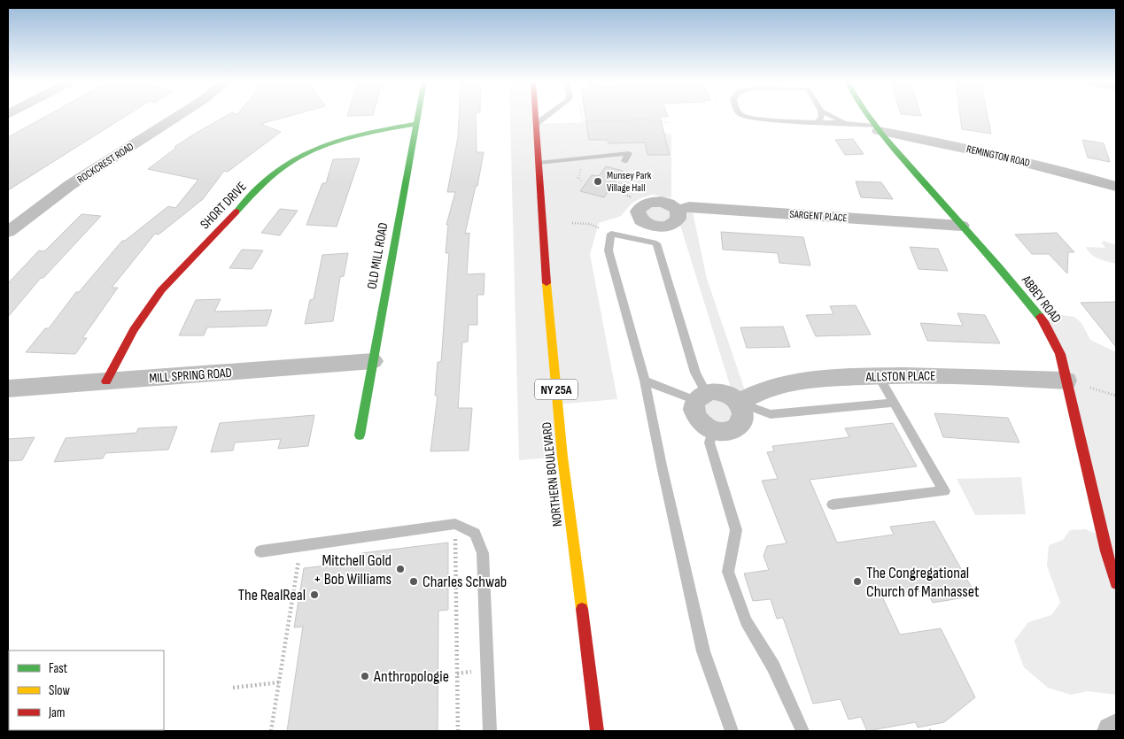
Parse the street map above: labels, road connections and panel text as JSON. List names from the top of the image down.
{
  "streets": {
    "street": [
      "REMINGTON ROAD",
      "ROCKCREST ROAD",
      "SHORT DRIVE",
      "SARGENT PLACE",
      "OLD MILL ROAD",
      "ABBEY ROAD",
      "MILL SPRING ROAD",
      "ALLSTON PLACE",
      "NY 25A",
      "NORTHERN BOULEVARD"
    ]
  },
  "crossings": [
    ["REMINGTON ROAD", "ABBEY ROAD"],
    ["SHORT DRIVE", "OLD MILL ROAD"],
    ["SHORT DRIVE", "MILL SPRING ROAD"],
    ["SARGENT PLACE", "ABBEY ROAD"],
    ["OLD MILL ROAD", "MILL SPRING ROAD"],
    ["ABBEY ROAD", "ALLSTON PLACE"]
  ],
  "places": [
    "Munsey Park Village Hall",
    "Mitchell Gold + Bob Williams",
    "Charles Schwab",
    "The Congregational Church of Manhasset",
    "The RealReal",
    "Anthropologie"
  ],
  "legend": ["Fast", "Slow", "Jam"]
}
